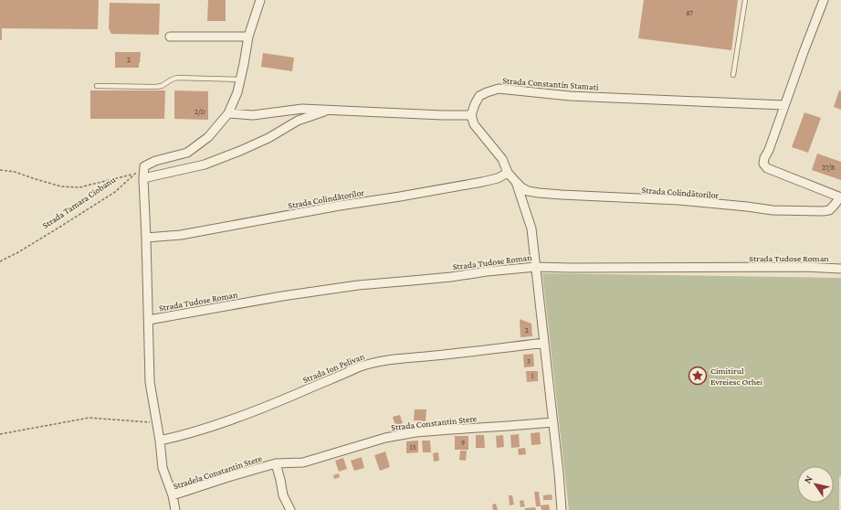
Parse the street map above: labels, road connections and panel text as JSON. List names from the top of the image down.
{
  "streets": {
    "street": [
      "Strada Constantin Stamati",
      "Strada Colindătorilor",
      "Strada Tudose Roman",
      "Strada Ion Pelivan",
      "Strada Constantin Stere",
      "Stradela Constantin Stere"
    ],
    "path": ["Strada Tamara Ciobanu"]
  },
  "crossings": [
    ["Strada Constantin Stere", "Stradela Constantin Stere"]
  ],
  "places": {
    "place": ["Cimitirul Evreiesc Orhei"]
  },
  "house_numbers": [
    "87",
    "2",
    "2/D",
    "27/B",
    "2",
    "3",
    "1",
    "9",
    "13"
  ],
  "north": "top left"
}
